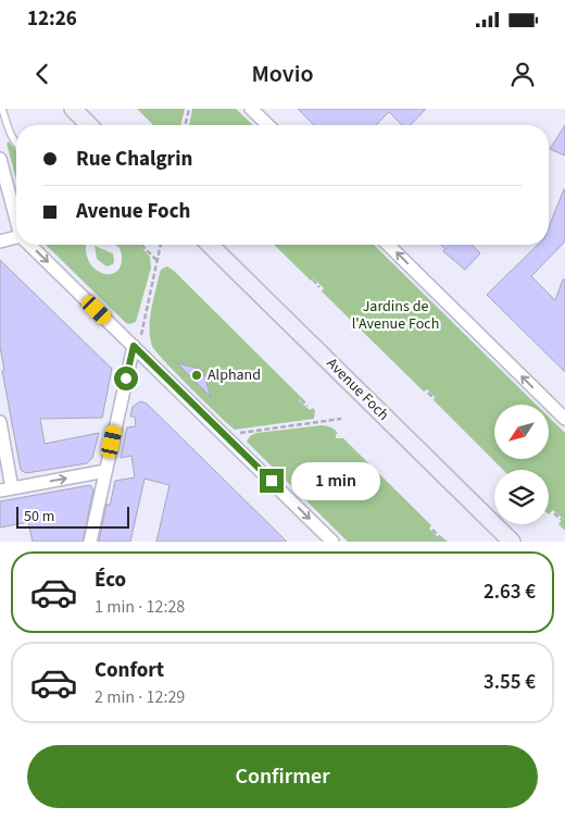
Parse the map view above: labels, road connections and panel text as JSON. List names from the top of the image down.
{
  "streets": {
    "main road": ["Avenue Foch"]
  },
  "parks": ["Jardins de l'Avenue Foch"],
  "places": ["Alphand"],
  "scale_bar": "50 m",
  "north": "bottom left",
  "page": {
    "status": "12:26",
    "header": "Movio",
    "banner": ["Rue Chalgrin", "Avenue Foch"],
    "bubble": "1 min",
    "scale": "50 m",
    "list": [
      {
        "name": "Éco",
        "note": "1 min · 12:28",
        "value": "2.63 €"
      },
      {
        "name": "Confort",
        "note": "2 min · 12:29",
        "value": "3.55 €"
      }
    ],
    "buttons": "Confirmer"
  }
}
